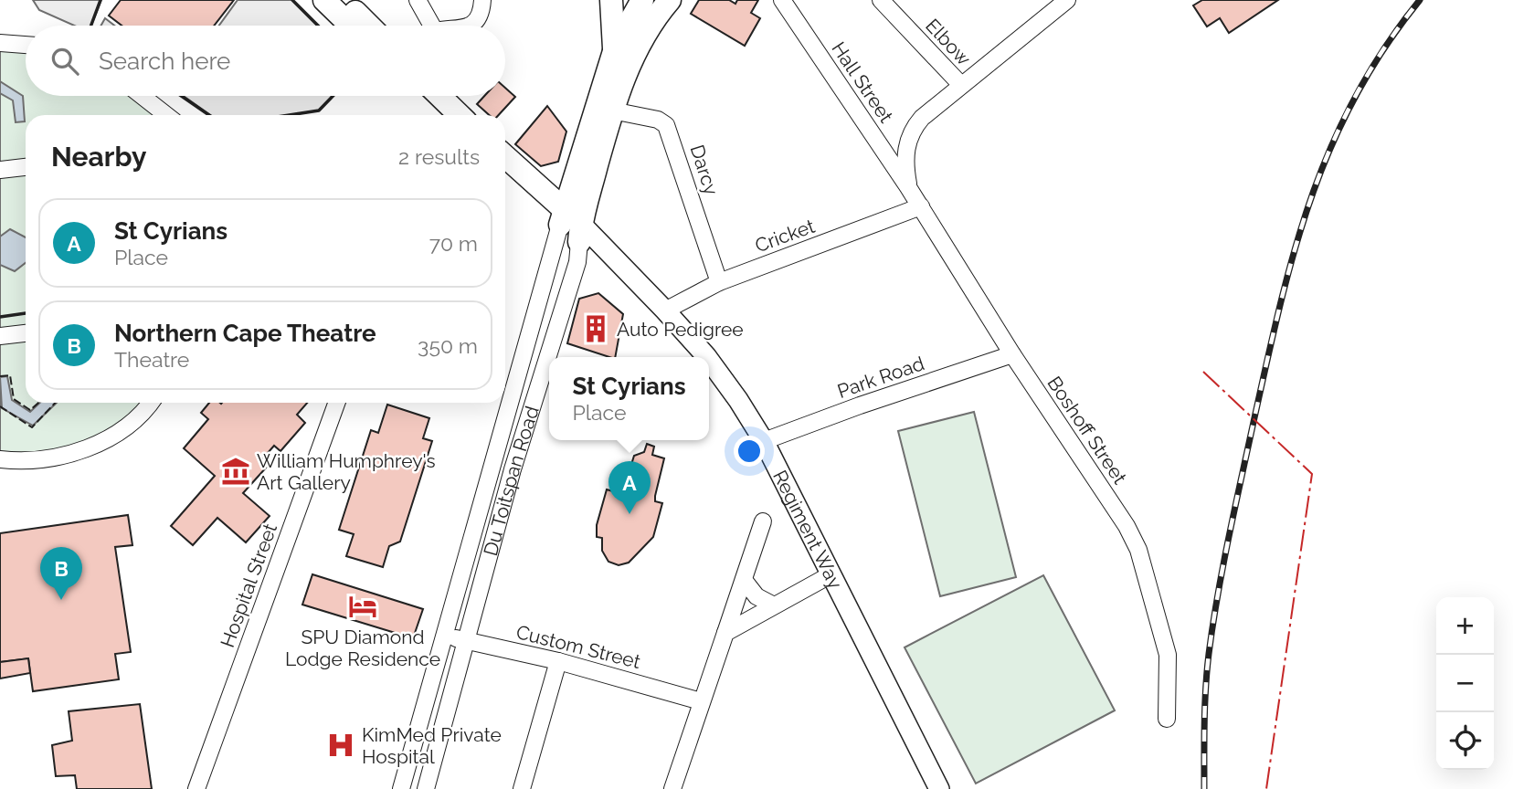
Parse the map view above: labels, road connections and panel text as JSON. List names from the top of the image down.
{
  "streets": {
    "highway": ["Du Toitspan Road"],
    "main road": ["Regiment Way"],
    "street": [
      "Elbow",
      "Hall Street",
      "Darcy",
      "Cricket",
      "Park Road",
      "Boshoff Street",
      "Hospital Street",
      "Custom Street"
    ]
  },
  "crossings": [
    ["Hall Street", "Boshoff Street"],
    ["Darcy", "Cricket"],
    ["Darcy", "Du Toitspan Road"],
    ["Cricket", "Boshoff Street"],
    ["Cricket", "Regiment Way"],
    ["Park Road", "Boshoff Street"],
    ["Park Road", "Regiment Way"],
    ["Du Toitspan Road", "Regiment Way"],
    ["Du Toitspan Road", "Custom Street"]
  ],
  "places": {
    "building": ["Auto Pedigree"],
    "museum": ["William Humphrey's Art Gallery"],
    "hotel": ["SPU Diamond Lodge Residence"],
    "hospital": ["KimMed Private Hospital"]
  },
  "page": {
    "search": "Search here",
    "heading": ["Nearby", "2 results"],
    "list": [
      {
        "mark": "A",
        "name": "St Cyrians",
        "note": "Place",
        "value": "70 m"
      },
      {
        "mark": "B",
        "name": "Northern Cape Theatre",
        "note": "Theatre",
        "value": "350 m"
      }
    ],
    "popup": ["St Cyrians", "Place"],
    "pins": ["A", "B"],
    "map_buttons": ["+", "−"]
  }
}
